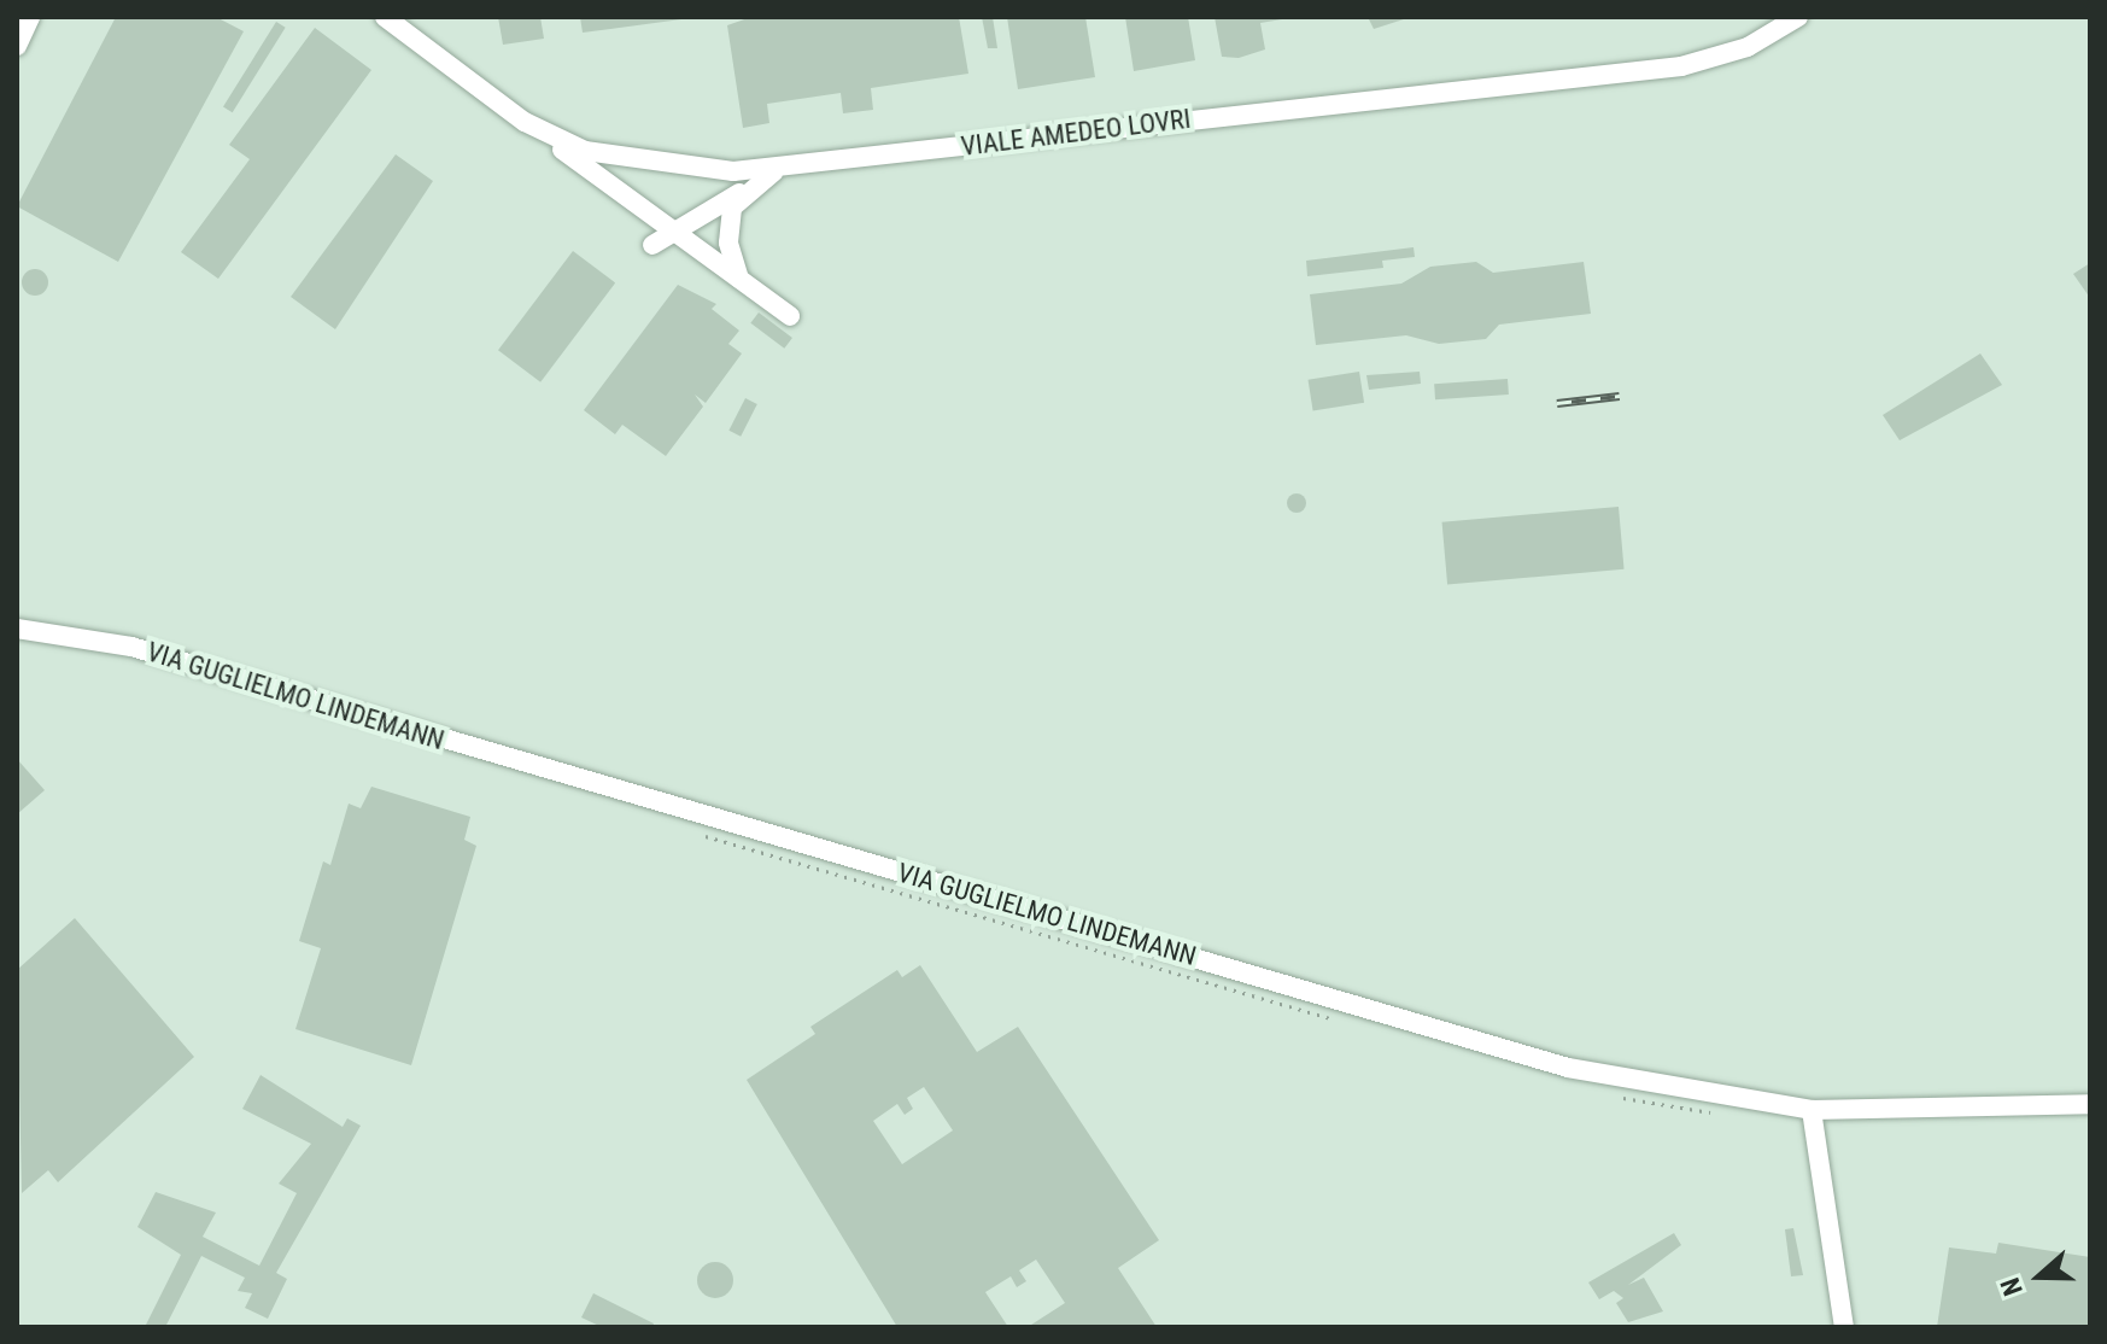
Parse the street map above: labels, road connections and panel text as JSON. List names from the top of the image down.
{
  "streets": {
    "street": ["VIALE AMEDEO LOVRI", "VIA GUGLIELMO LINDEMANN"]
  },
  "north": "left"
}
